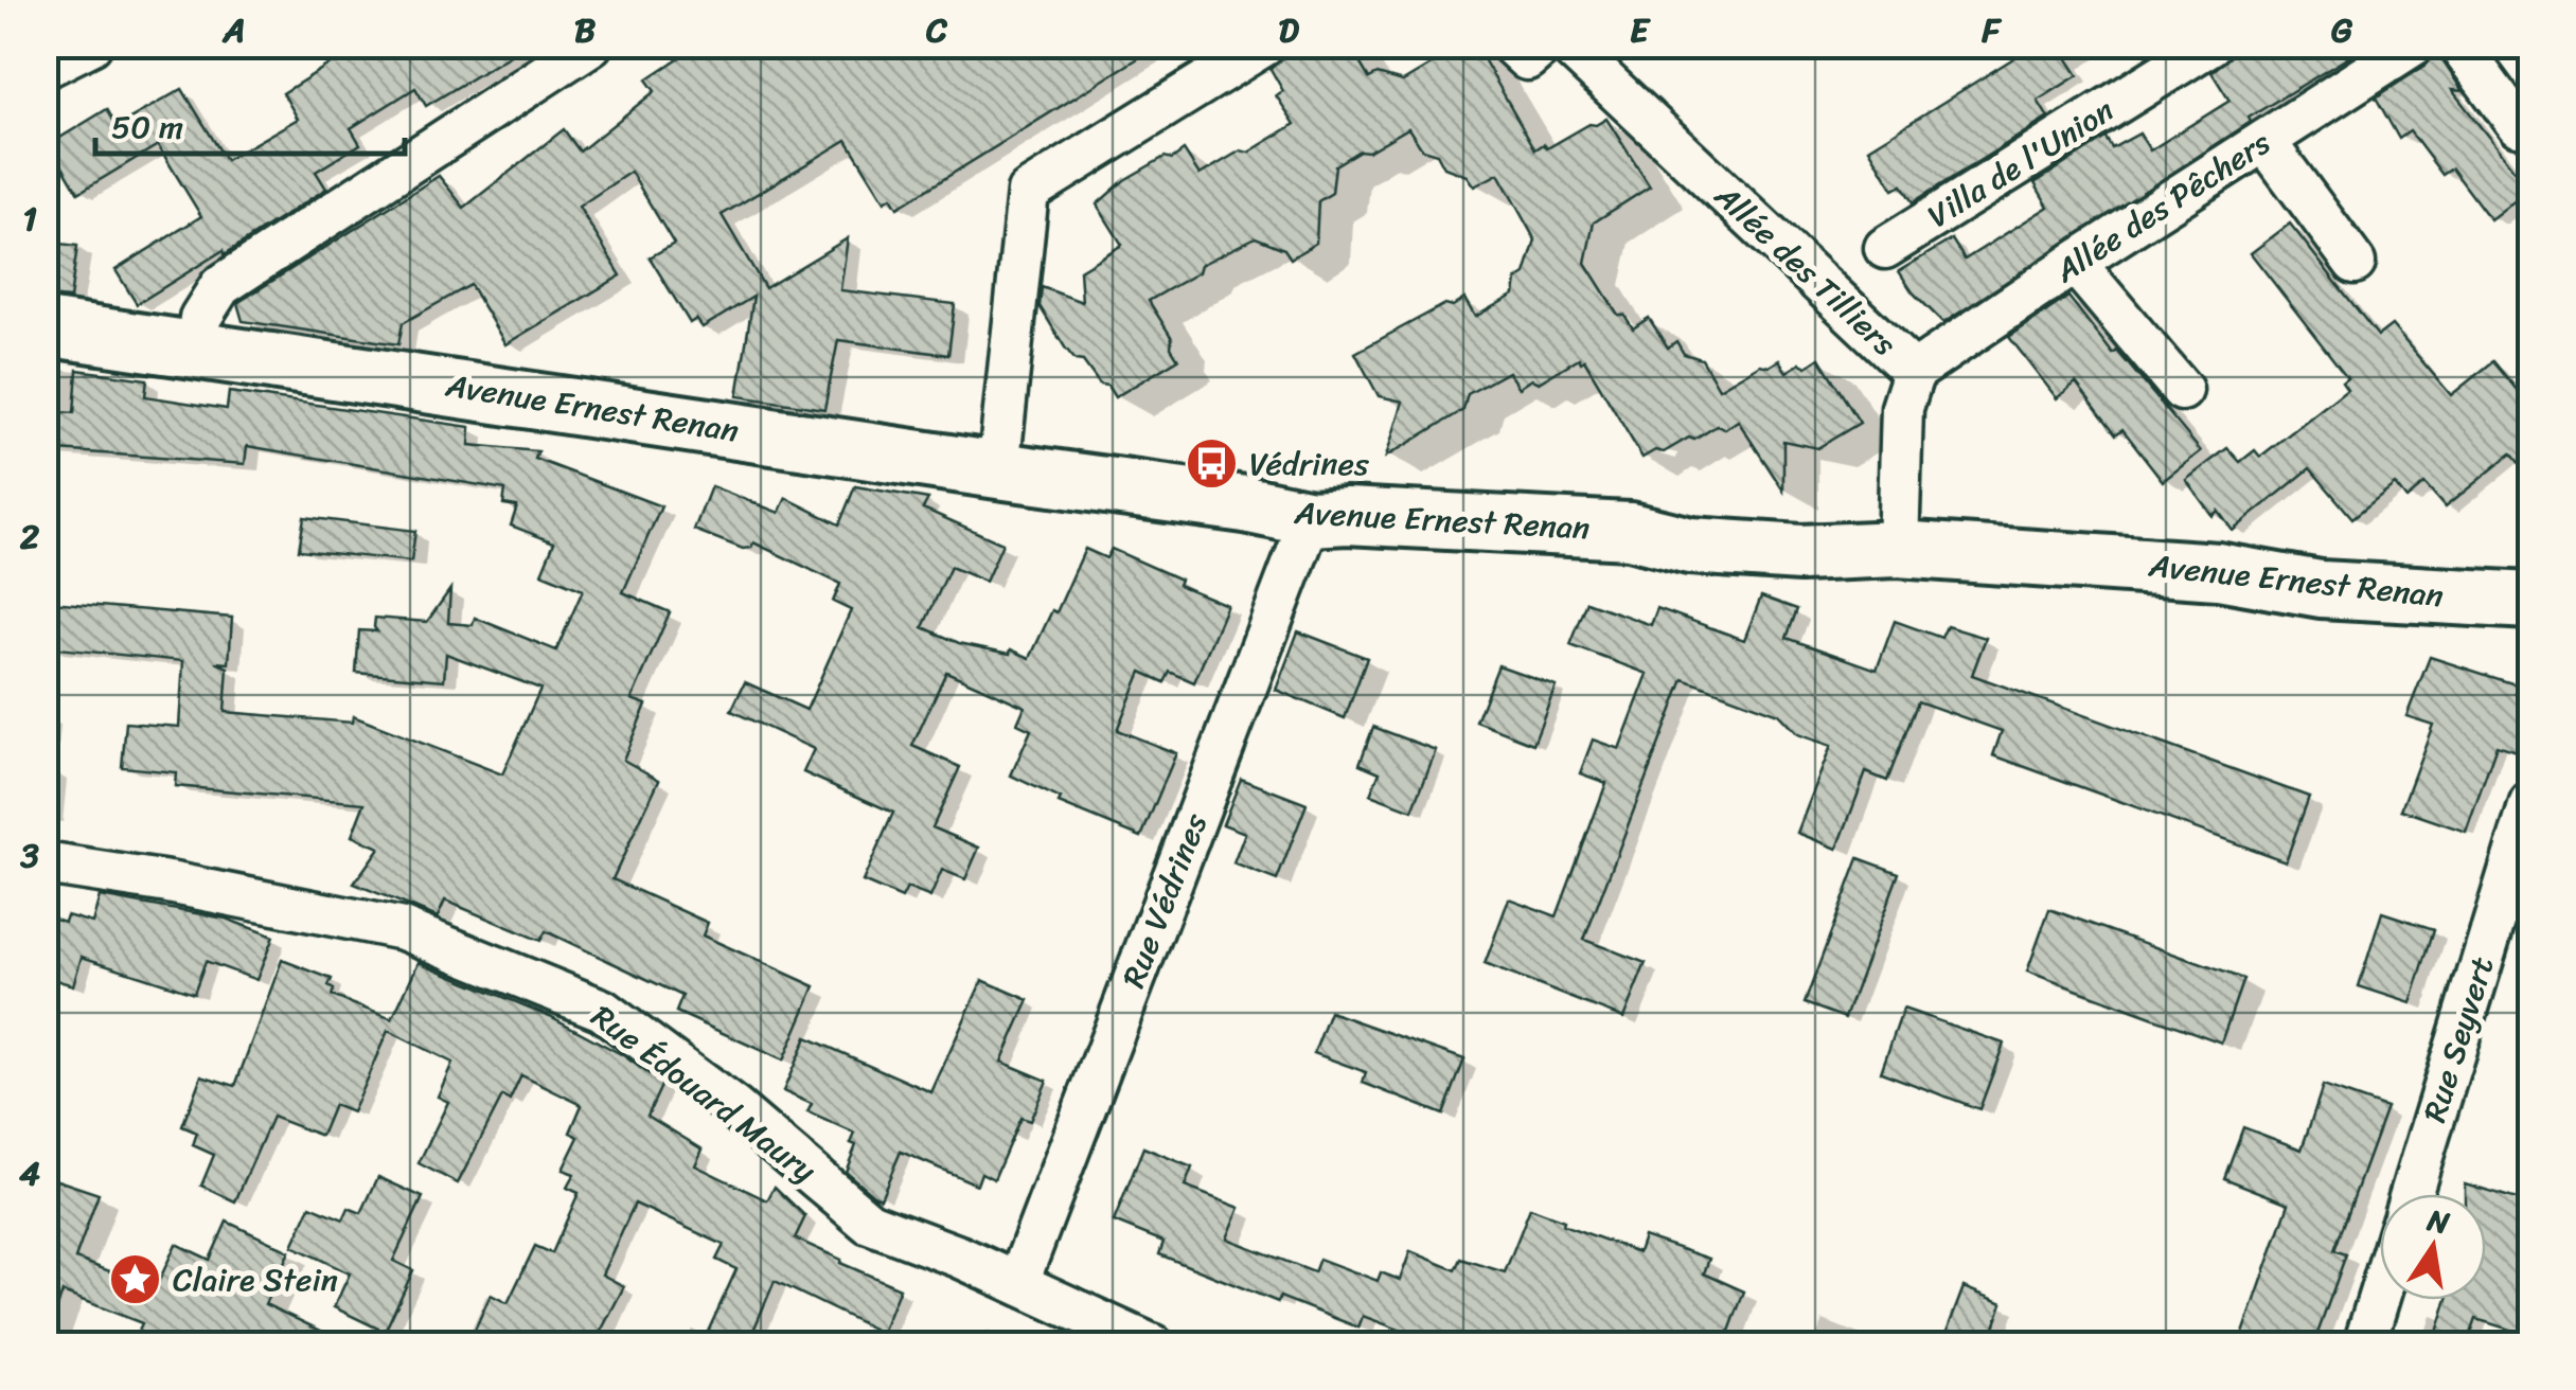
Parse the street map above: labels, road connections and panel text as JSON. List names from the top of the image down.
{
  "streets": {
    "street": [
      "Villa de l'Union",
      "Allée des Pêchers",
      "Allée des Tilliers",
      "Avenue Ernest Renan",
      "Rue Védrines",
      "Rue Seyvert",
      "Rue Édouard Maury"
    ]
  },
  "crossings": [
    ["Allée des Pêchers", "Allée des Tilliers"],
    ["Allée des Tilliers", "Avenue Ernest Renan"],
    ["Avenue Ernest Renan", "Rue Védrines"],
    ["Rue Védrines", "Rue Édouard Maury"]
  ],
  "places": {
    "bus stop": ["Védrines"],
    "place": ["Claire Stein"]
  },
  "scale_bar": "50 m",
  "north": "top",
  "grid": {
    "columns": [
      "A",
      "B",
      "C",
      "D",
      "E",
      "F",
      "G"
    ],
    "rows": [
      "1",
      "2",
      "3",
      "4"
    ]
  }
}
